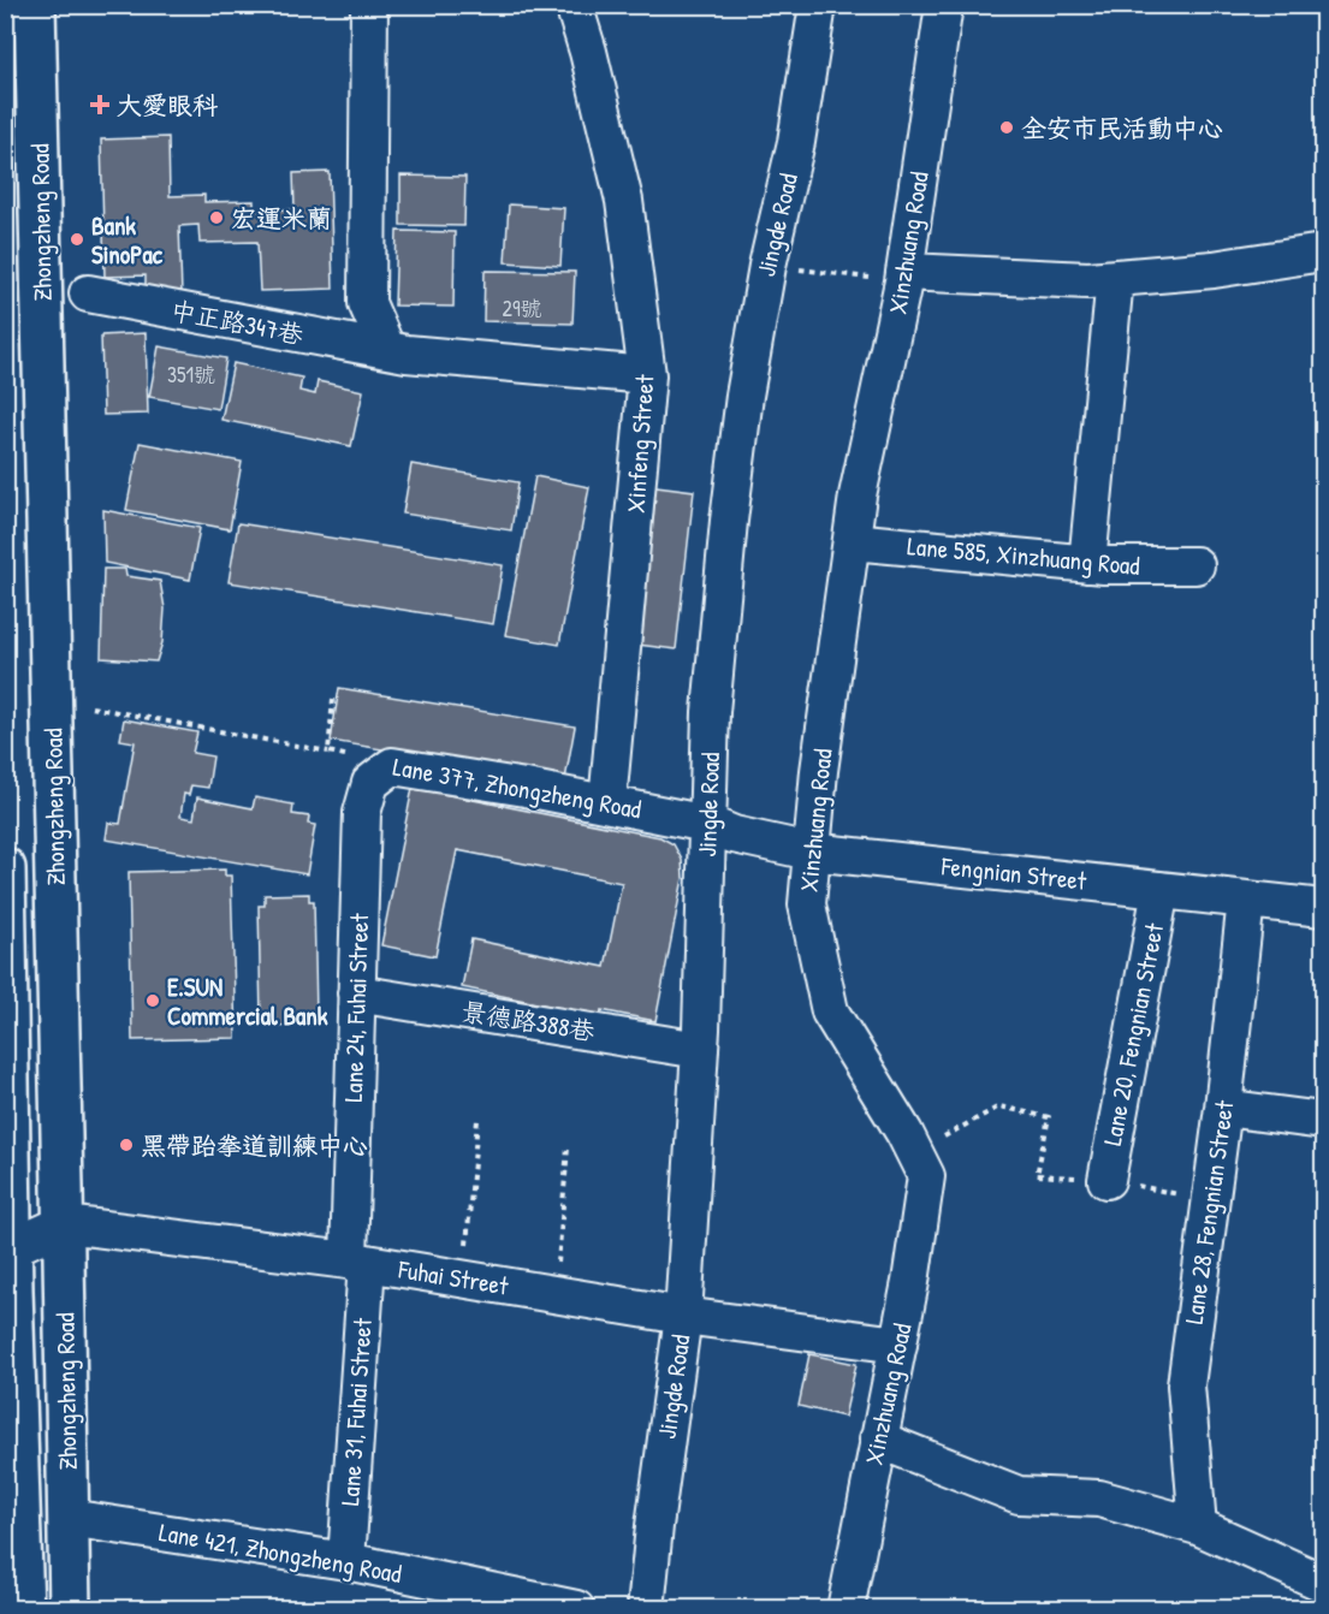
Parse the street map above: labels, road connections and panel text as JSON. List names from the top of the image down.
{
  "streets": {
    "main road": ["Zhongzheng Road"],
    "street": [
      "Jingde Road",
      "Xinzhuang Road",
      "中正路347巷",
      "Xinfeng Street",
      "Lane 585, Xinzhuang Road",
      "Lane 377, Zhongzheng Road",
      "Fengnian Street",
      "Lane 24, Fuhai Street",
      "景德路388巷",
      "Lane 20, Fengnian Street",
      "Lane 28, Fengnian Street",
      "Fuhai Street",
      "Lane 31, Fuhai Street",
      "Lane 421, Zhongzheng Road"
    ]
  },
  "crossings": [
    ["Zhongzheng Road", "Fuhai Street"],
    ["Zhongzheng Road", "Lane 421, Zhongzheng Road"],
    ["Jingde Road", "Lane 377, Zhongzheng Road"],
    ["Jingde Road", "Fengnian Street"],
    ["Jingde Road", "景德路388巷"],
    ["Jingde Road", "Fuhai Street"],
    ["Xinzhuang Road", "Lane 585, Xinzhuang Road"],
    ["Xinzhuang Road", "Fengnian Street"],
    ["Xinzhuang Road", "Fuhai Street"],
    ["中正路347巷", "Xinfeng Street"],
    ["Xinfeng Street", "Lane 377, Zhongzheng Road"],
    ["Lane 377, Zhongzheng Road", "Fengnian Street"],
    ["Lane 377, Zhongzheng Road", "Lane 24, Fuhai Street"],
    ["Fengnian Street", "Lane 20, Fengnian Street"],
    ["Fengnian Street", "Lane 28, Fengnian Street"],
    ["Lane 24, Fuhai Street", "景德路388巷"],
    ["Lane 24, Fuhai Street", "Fuhai Street"],
    ["Lane 24, Fuhai Street", "Lane 31, Fuhai Street"],
    ["Fuhai Street", "Lane 31, Fuhai Street"],
    ["Lane 31, Fuhai Street", "Lane 421, Zhongzheng Road"]
  ],
  "places": {
    "health": ["大愛眼科"],
    "other": [
      "全安市民活動中心",
      "宏運米蘭",
      "Bank SinoPac",
      "E.SUN Commercial Bank",
      "黑帶跆拳道訓練中心"
    ]
  },
  "house_numbers": ["29號", "351號"]
}
